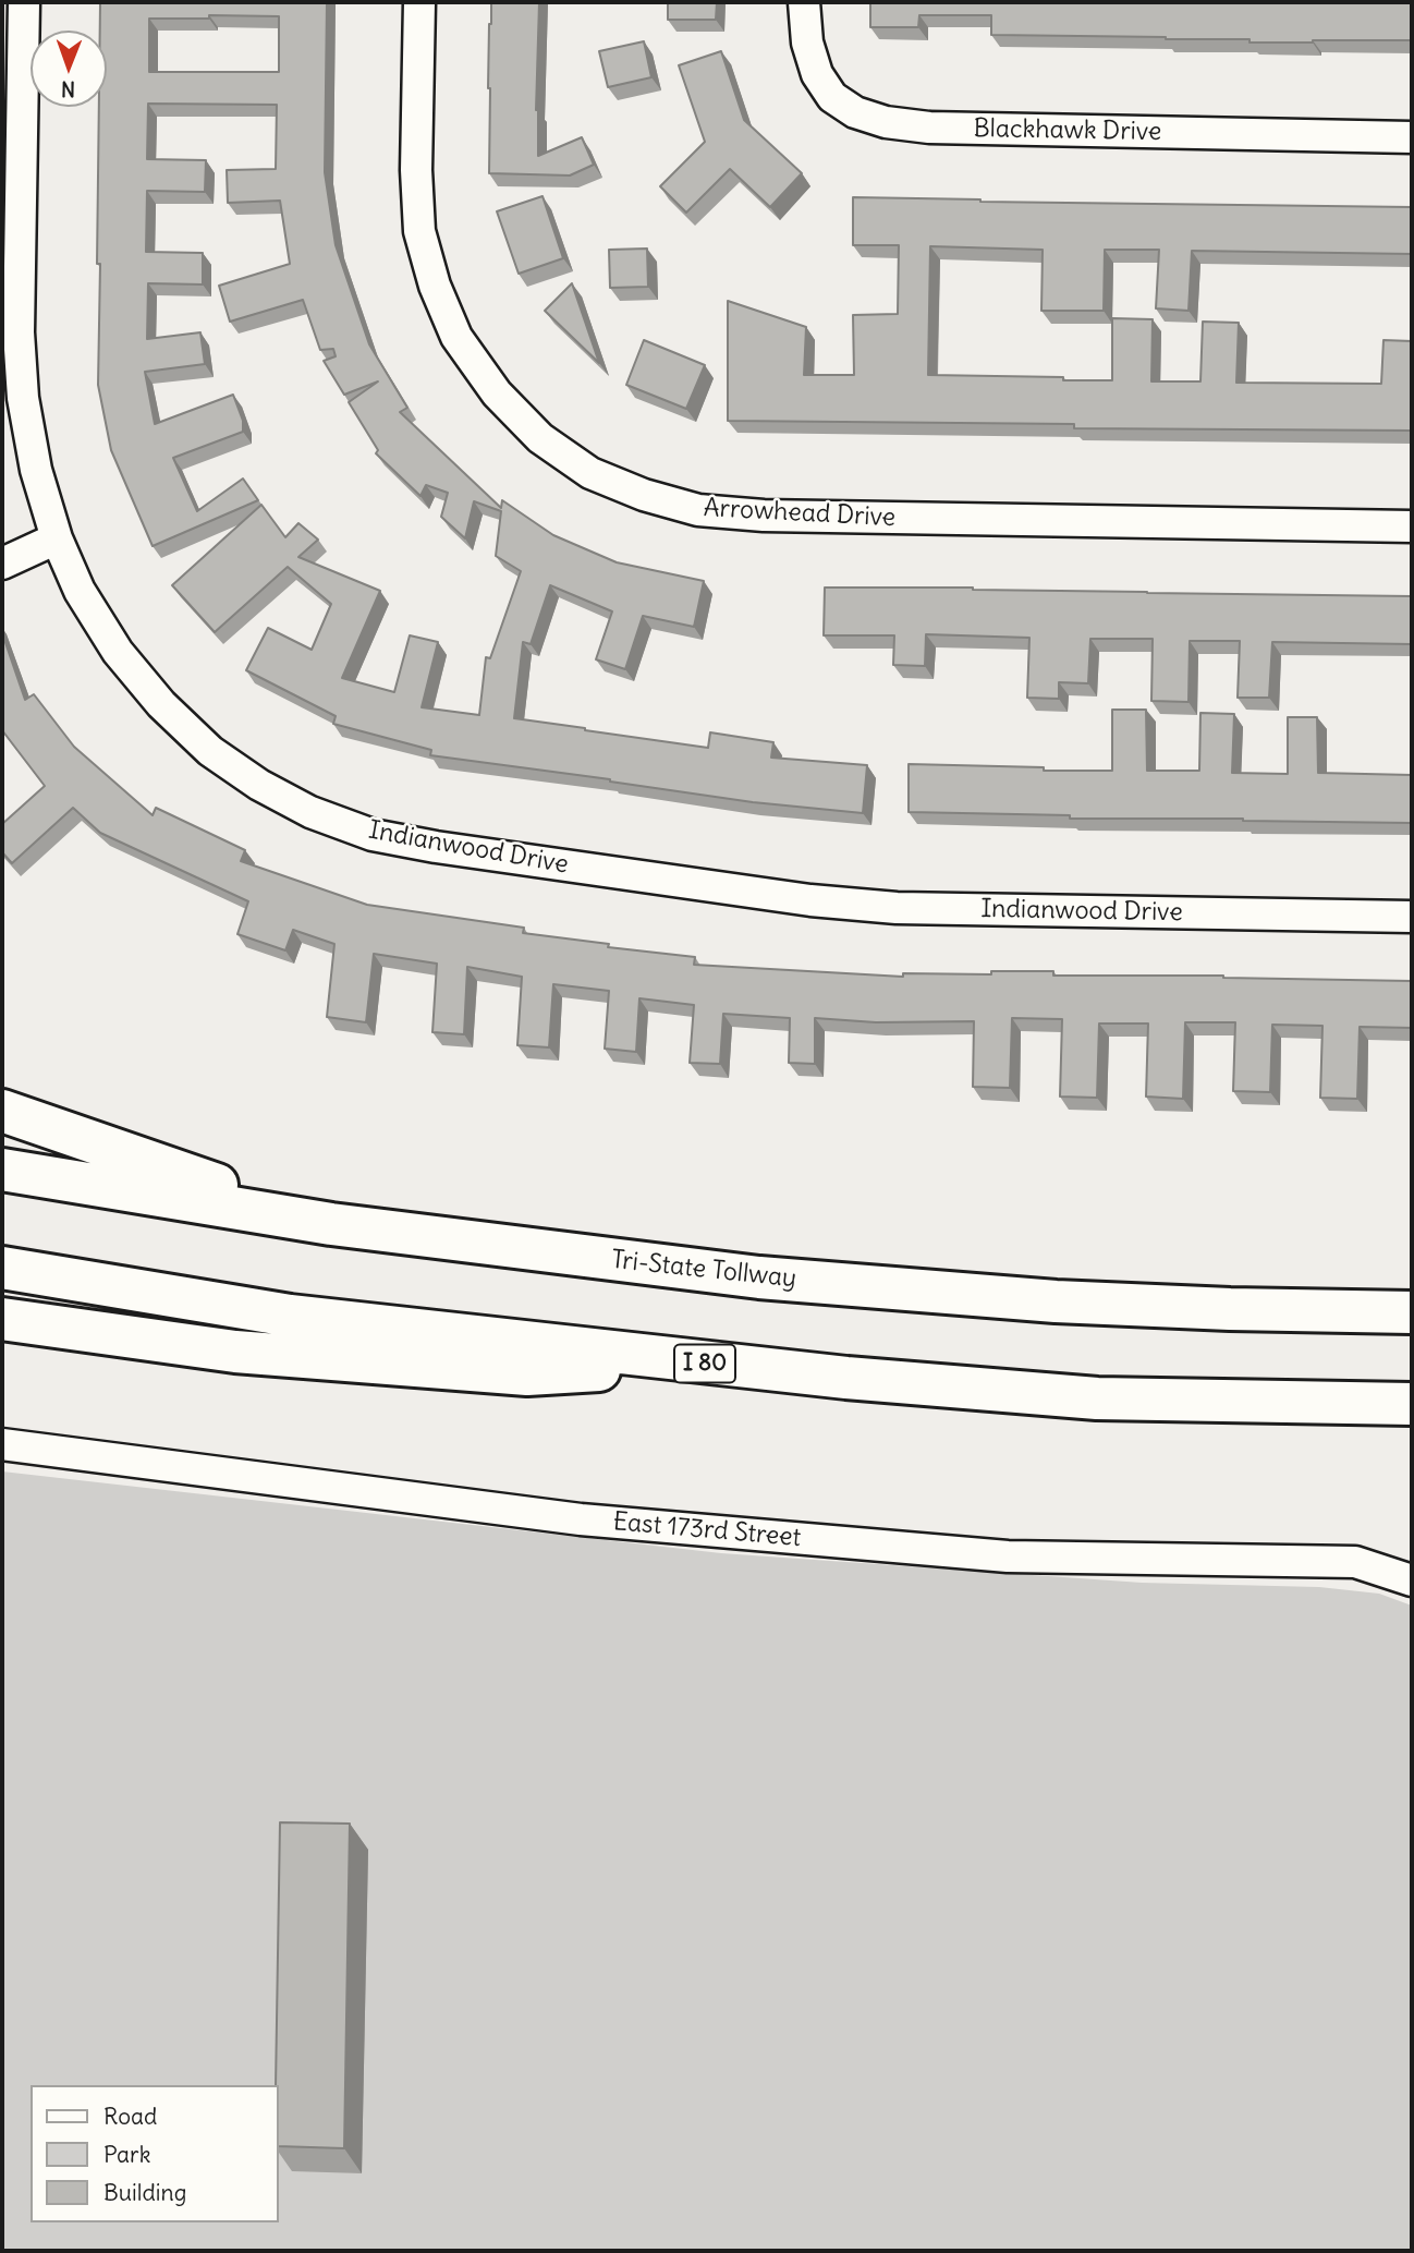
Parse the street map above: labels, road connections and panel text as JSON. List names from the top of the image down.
{
  "streets": {
    "highway": ["Tri-State Tollway", "I 80"],
    "street": [
      "Blackhawk Drive",
      "Arrowhead Drive",
      "Indianwood Drive",
      "East 173rd Street"
    ]
  },
  "legend": ["Road", "Park", "Building"],
  "north": "bottom"
}
